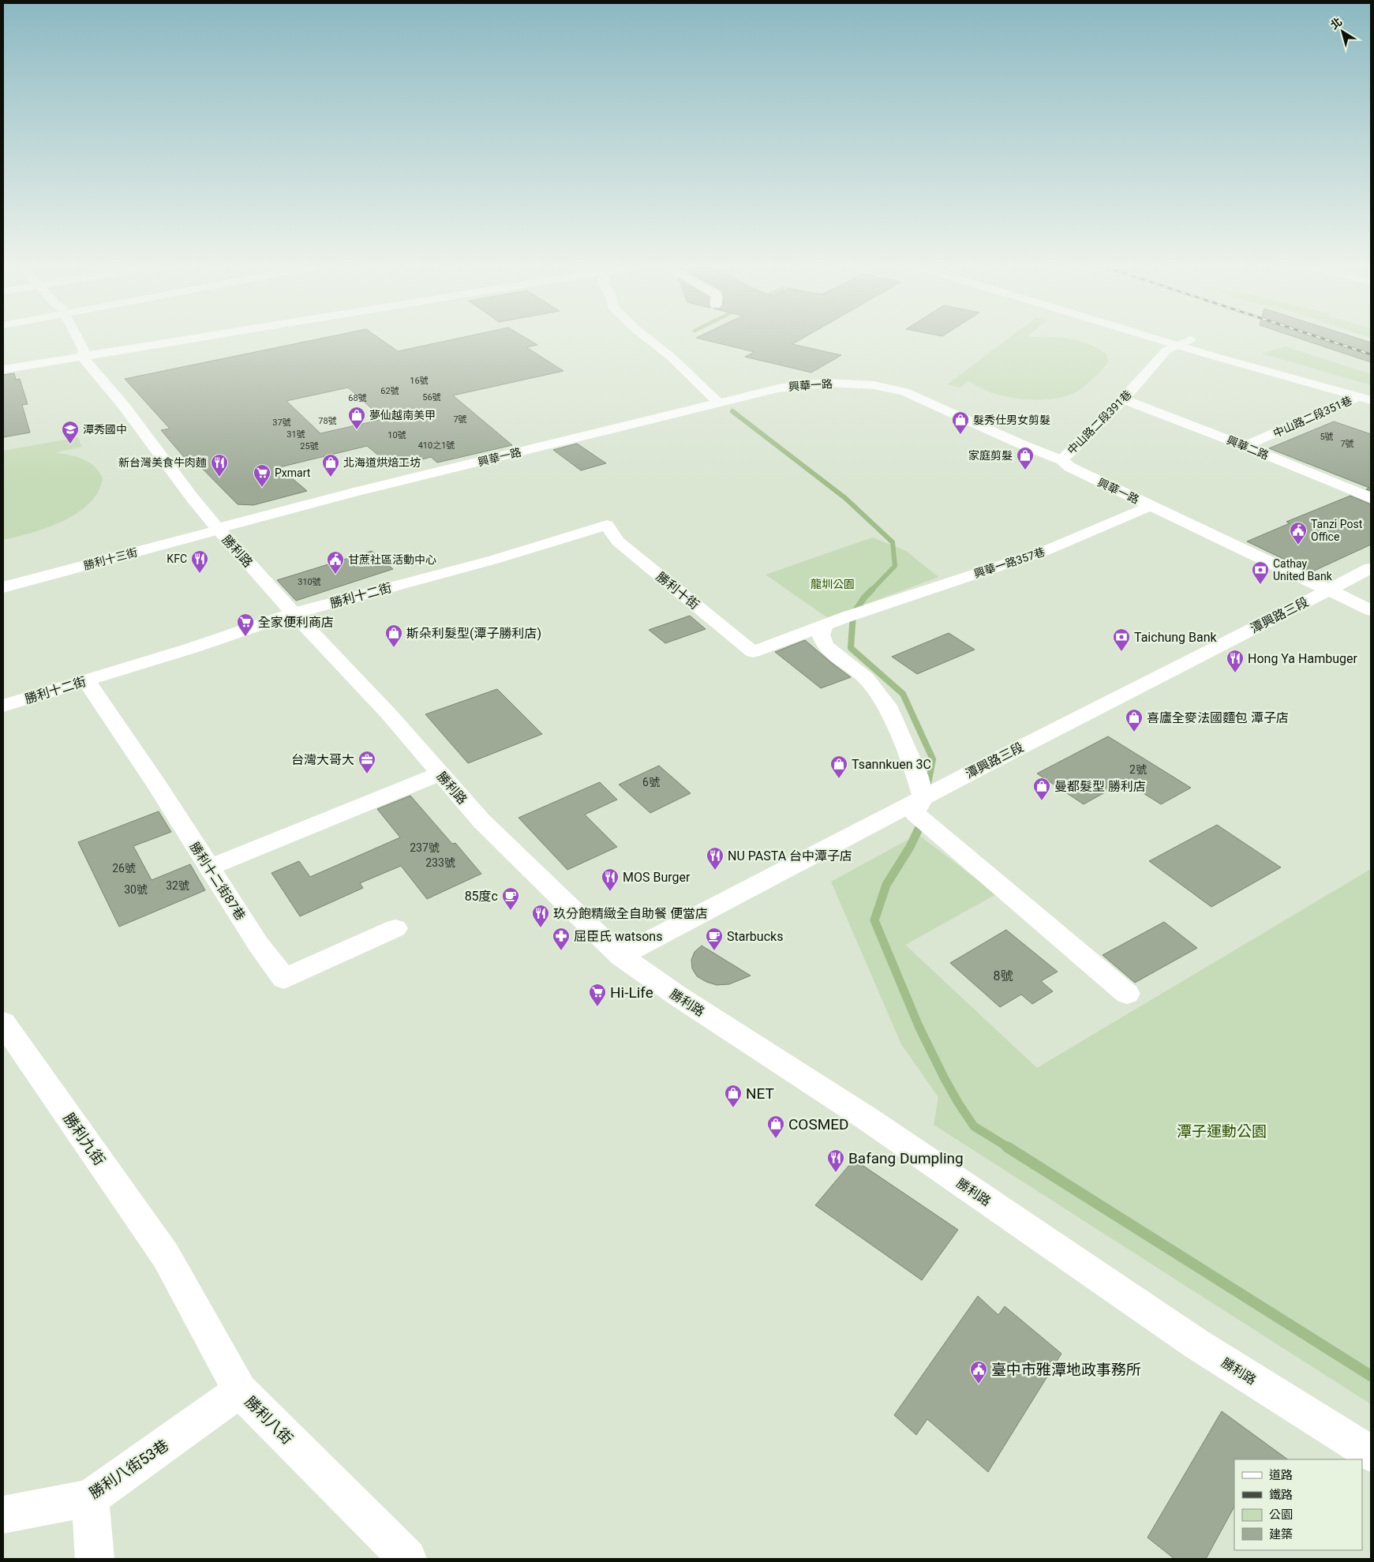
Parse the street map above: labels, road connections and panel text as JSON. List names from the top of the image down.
{
  "streets": {
    "street": [
      "興華一路",
      "中山路二段351巷",
      "中山路二段391巷",
      "興華二路",
      "勝利路",
      "勝利十三街",
      "興華一路357巷",
      "勝利十街",
      "勝利十二街",
      "潭興路三段",
      "勝利十二街87巷",
      "勝利九街",
      "勝利八街",
      "勝利八街53巷"
    ]
  },
  "crossings": [
    ["興華一路", "中山路二段391巷"],
    ["興華一路", "勝利路"],
    ["興華一路", "勝利十三街"],
    ["興華一路", "興華一路357巷"],
    ["興華一路", "潭興路三段"],
    ["中山路二段351巷", "興華二路"],
    ["中山路二段391巷", "興華二路"],
    ["勝利路", "勝利十三街"],
    ["勝利路", "勝利十二街"],
    ["勝利路", "潭興路三段"],
    ["興華一路357巷", "勝利十街"],
    ["勝利十街", "勝利十二街"],
    ["勝利十二街", "勝利十二街87巷"],
    ["勝利九街", "勝利八街"],
    ["勝利八街", "勝利八街53巷"]
  ],
  "parks": ["龍圳公園", "潭子運動公園"],
  "places": {
    "shop": [
      "夢仙越南美甲",
      "髮秀仕男女剪髮",
      "家庭剪髮",
      "北海道烘焙工坊",
      "斯朵利髮型(潭子勝利店)",
      "喜廬全麥法國麵包 潭子店",
      "Tsannkuen 3C",
      "曼都髮型 勝利店",
      "NET",
      "COSMED"
    ],
    "school or university": ["潭秀國中"],
    "restaurant": [
      "新台灣美食牛肉麵",
      "KFC",
      "Hong Ya Hambuger",
      "NU PASTA 台中潭子店",
      "MOS Burger",
      "玖分飽精緻全自助餐 便當店",
      "Bafang Dumpling"
    ],
    "supermarket": ["Pxmart", "全家便利商店", "Hi-Life"],
    "public building": ["Tanzi Post Office", "甘蔗社區活動中心", "臺中市雅潭地政事務所"],
    "bank": ["Cathay United Bank", "Taichung Bank"],
    "office": ["台灣大哥大"],
    "cafe": ["85度c", "Starbucks"],
    "pharmacy": ["屈臣氏 watsons"]
  },
  "house_numbers": [
    "16號",
    "62號",
    "56號",
    "68號",
    "7號",
    "78號",
    "37號",
    "31號",
    "10號",
    "5號",
    "7號",
    "410之1號",
    "25號",
    "310號",
    "2號",
    "6號",
    "237號",
    "233號",
    "26號",
    "32號",
    "30號",
    "8號"
  ],
  "legend": [
    "道路",
    "鐵路",
    "公園",
    "建築"
  ],
  "north": "top left"
}
